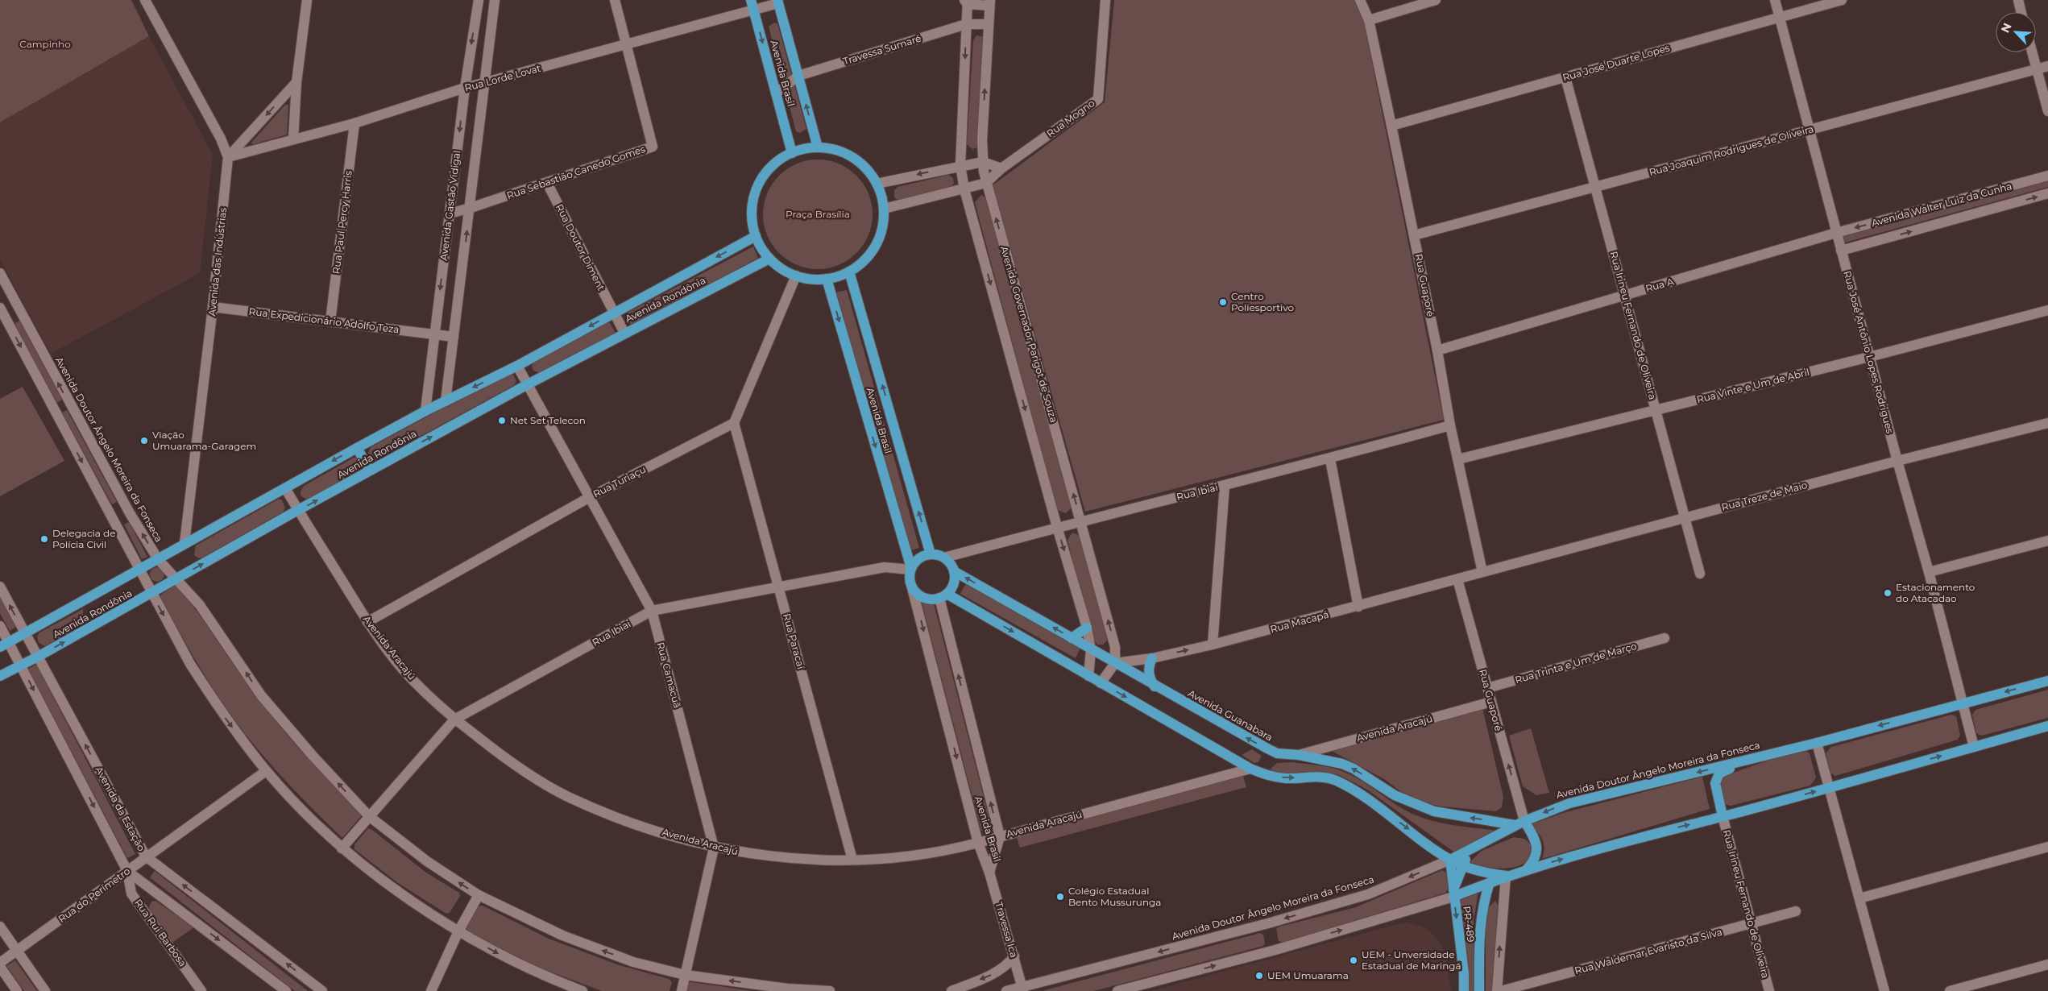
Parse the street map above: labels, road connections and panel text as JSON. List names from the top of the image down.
{
  "streets": {
    "main road": [
      "Avenida Brasil",
      "Avenida Rondônia",
      "Avenida Doutor Ângelo Moreira da Fonseca",
      "Avenida Guanabara",
      "PR-489"
    ],
    "street": [
      "Travessa Sumaré",
      "Rua José Duarte Lopes",
      "Rua Lorde Lovat",
      "Rua Mogno",
      "Rua Joaquim Rodrigues de Oliveira",
      "Rua Sebastião Canedo Gomes",
      "Avenida Walter Luiz da Cunha",
      "Avenida Gastão Vidigal",
      "Rua Paul Percy Harris",
      "Rua Doutor Diment",
      "Avenida das Indústrias",
      "Rua Guaporé",
      "Rua A",
      "Rua Expedicionário Adolfo Teza",
      "Rua Irineu Fernando de Oliveira",
      "Avenida Governador Parigot de Souza",
      "Rua José Antônio Lopes Rodrigues",
      "Rua Vinte e Um de Abril",
      "Rua Turiaçu",
      "Rua Ibiai",
      "Rua Treze de Maio",
      "Rua Macapá",
      "Rua Paracaí",
      "Avenida Aracajú",
      "Rua Trinta e Um de Março",
      "Rua Camacuã",
      "Avenida da Estação",
      "Rua do Perímetro",
      "Travessa Ica",
      "Rua Rui Barbosa",
      "Rua Waldemar Evaristo da Silva"
    ]
  },
  "crossings": [
    ["Travessa Sumaré", "Avenida Brasil"],
    ["Travessa Sumaré", "Avenida Governador Parigot de Souza"],
    ["Rua José Duarte Lopes", "Rua Guaporé"],
    ["Rua José Duarte Lopes", "Rua Irineu Fernando de Oliveira"],
    ["Rua José Duarte Lopes", "Rua José Antônio Lopes Rodrigues"],
    ["Avenida Brasil", "Rua Lorde Lovat"],
    ["Avenida Brasil", "Avenida Rondônia"],
    ["Avenida Brasil", "Rua Ibiai"],
    ["Avenida Brasil", "Avenida Aracajú"],
    ["Avenida Brasil", "Avenida Guanabara"],
    ["Avenida Brasil", "Travessa Ica"],
    ["Rua Lorde Lovat", "Rua Sebastião Canedo Gomes"],
    ["Rua Lorde Lovat", "Avenida Gastão Vidigal"],
    ["Rua Lorde Lovat", "Rua Paul Percy Harris"],
    ["Rua Lorde Lovat", "Avenida das Indústrias"],
    ["Rua Mogno", "Avenida Governador Parigot de Souza"],
    ["Rua Joaquim Rodrigues de Oliveira", "Rua Guaporé"],
    ["Rua Joaquim Rodrigues de Oliveira", "Rua Irineu Fernando de Oliveira"],
    ["Rua Joaquim Rodrigues de Oliveira", "Rua José Antônio Lopes Rodrigues"],
    ["Rua Sebastião Canedo Gomes", "Avenida Gastão Vidigal"],
    ["Rua Sebastião Canedo Gomes", "Rua Doutor Diment"],
    ["Avenida Walter Luiz da Cunha", "Rua A"],
    ["Avenida Walter Luiz da Cunha", "Rua José Antônio Lopes Rodrigues"],
    ["Avenida Gastão Vidigal", "Avenida Rondônia"],
    ["Avenida Gastão Vidigal", "Rua Expedicionário Adolfo Teza"],
    ["Rua Paul Percy Harris", "Rua Expedicionário Adolfo Teza"],
    ["Rua Doutor Diment", "Avenida Rondônia"],
    ["Avenida das Indústrias", "Avenida Rondônia"],
    ["Avenida das Indústrias", "Rua Expedicionário Adolfo Teza"],
    ["Rua Guaporé", "Rua A"],
    ["Rua Guaporé", "Rua Vinte e Um de Abril"],
    ["Rua Guaporé", "Avenida Doutor Ângelo Moreira da Fonseca"],
    ["Rua Guaporé", "Rua Ibiai"],
    ["Rua Guaporé", "Rua Treze de Maio"],
    ["Rua Guaporé", "Rua Macapá"],
    ["Rua Guaporé", "Avenida Aracajú"],
    ["Rua Guaporé", "Rua Trinta e Um de Março"],
    ["Rua Guaporé", "Avenida Guanabara"],
    ["Rua A", "Rua Irineu Fernando de Oliveira"],
    ["Rua A", "Rua José Antônio Lopes Rodrigues"],
    ["Avenida Rondônia", "Avenida Doutor Ângelo Moreira da Fonseca"],
    ["Avenida Rondônia", "Avenida Aracajú"],
    ["Avenida Rondônia", "Rua Camacuã"],
    ["Avenida Rondônia", "Avenida da Estação"],
    ["Rua Irineu Fernando de Oliveira", "Rua Vinte e Um de Abril"],
    ["Rua Irineu Fernando de Oliveira", "Rua Treze de Maio"],
    ["Rua Irineu Fernando de Oliveira", "PR-489"],
    ["Rua Irineu Fernando de Oliveira", "Rua Waldemar Evaristo da Silva"],
    ["Avenida Governador Parigot de Souza", "Rua Ibiai"],
    ["Avenida Governador Parigot de Souza", "Rua Macapá"],
    ["Avenida Governador Parigot de Souza", "Avenida Guanabara"],
    ["Rua José Antônio Lopes Rodrigues", "Rua Vinte e Um de Abril"],
    ["Rua José Antônio Lopes Rodrigues", "Avenida Doutor Ângelo Moreira da Fonseca"],
    ["Rua José Antônio Lopes Rodrigues", "Rua Treze de Maio"],
    ["Rua José Antônio Lopes Rodrigues", "PR-489"],
    ["Avenida Doutor Ângelo Moreira da Fonseca", "Rua Ibiai"],
    ["Avenida Doutor Ângelo Moreira da Fonseca", "Rua Camacuã"],
    ["Avenida Doutor Ângelo Moreira da Fonseca", "Avenida Guanabara"],
    ["Avenida Doutor Ângelo Moreira da Fonseca", "PR-489"],
    ["Avenida Doutor Ângelo Moreira da Fonseca", "Travessa Ica"],
    ["Rua Turiaçu", "Rua Paracaí"],
    ["Rua Turiaçu", "Avenida Aracajú"],
    ["Rua Turiaçu", "Rua Camacuã"],
    ["Rua Ibiai", "Rua Paracaí"],
    ["Rua Ibiai", "Avenida Aracajú"],
    ["Rua Ibiai", "Rua Camacuã"],
    ["Rua Ibiai", "Avenida Guanabara"],
    ["Rua Treze de Maio", "Rua Macapá"],
    ["Rua Macapá", "Avenida Guanabara"],
    ["Rua Paracaí", "Avenida Aracajú"],
    ["Avenida Aracajú", "Rua Camacuã"],
    ["Avenida Aracajú", "Avenida Guanabara"],
    ["Avenida da Estação", "Rua do Perímetro"],
    ["Rua do Perímetro", "Rua Rui Barbosa"]
  ],
  "one_way": ["Avenida Doutor Ângelo Moreira da Fonseca"],
  "parks": ["Campinho", "Praça Brasília"],
  "places": [
    "Centro Poliesportivo",
    "Net Set Telecon",
    "Viação Umuarama-Garagem",
    "Delegacia de Polícia Civil",
    "Estacionamento do Atacadao",
    "Colégio Estadual Bento Mussurunga",
    "UEM - Unversidade Estadual de Maringá",
    "UEM Umuarama"
  ],
  "north": "top left"
}
